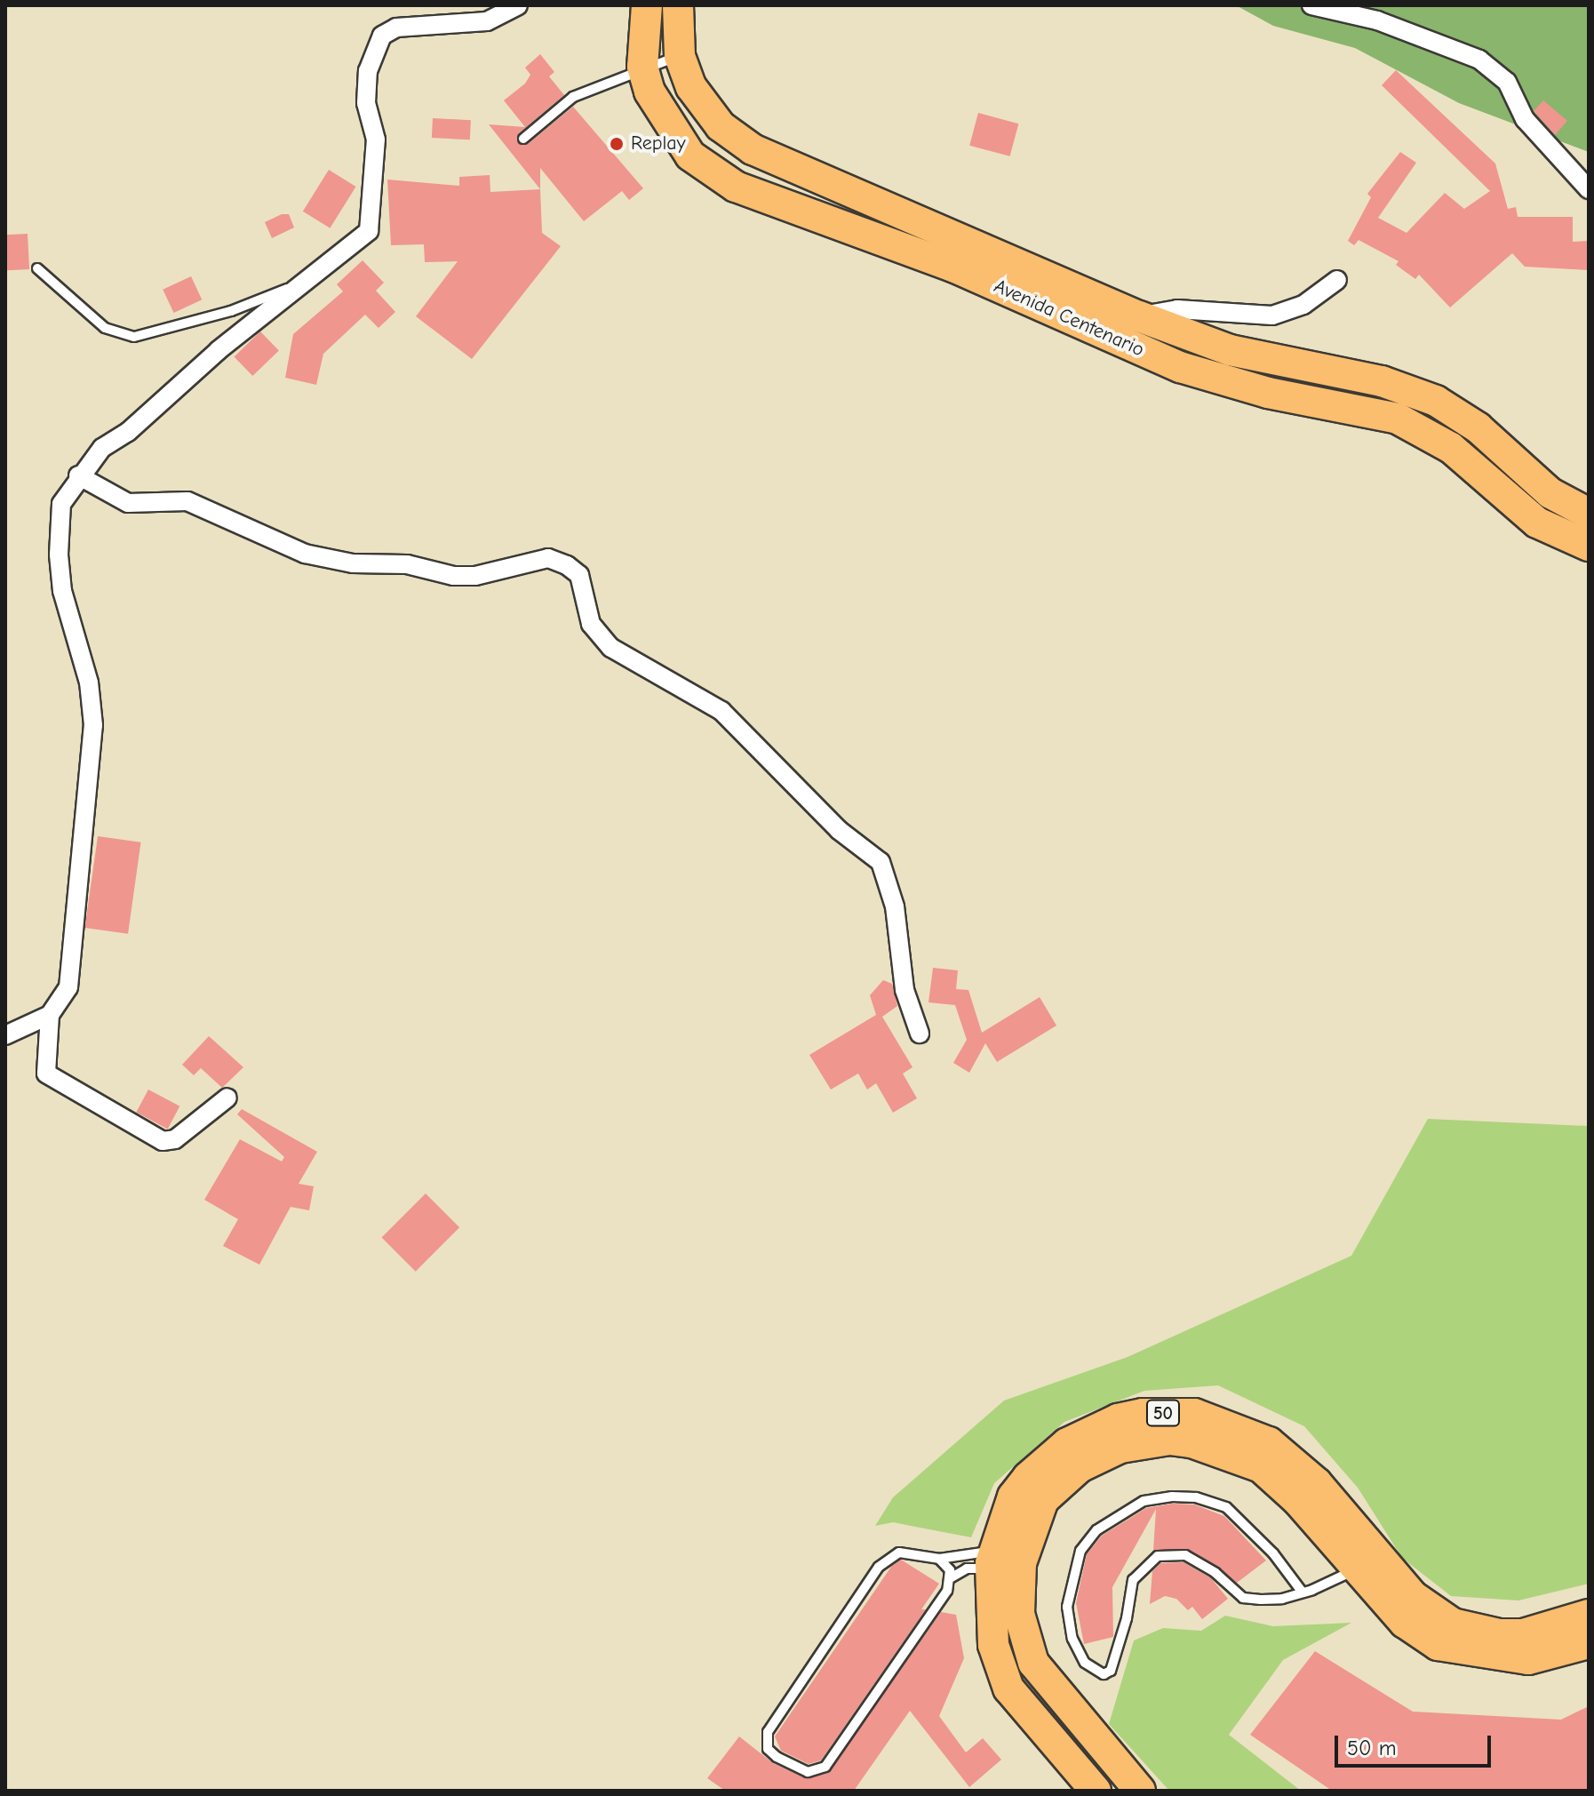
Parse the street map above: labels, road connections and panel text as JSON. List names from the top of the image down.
{
  "streets": {
    "main road": ["Avenida Centenario", "50"]
  },
  "places": ["Replay"],
  "scale_bar": "50 m"
}
